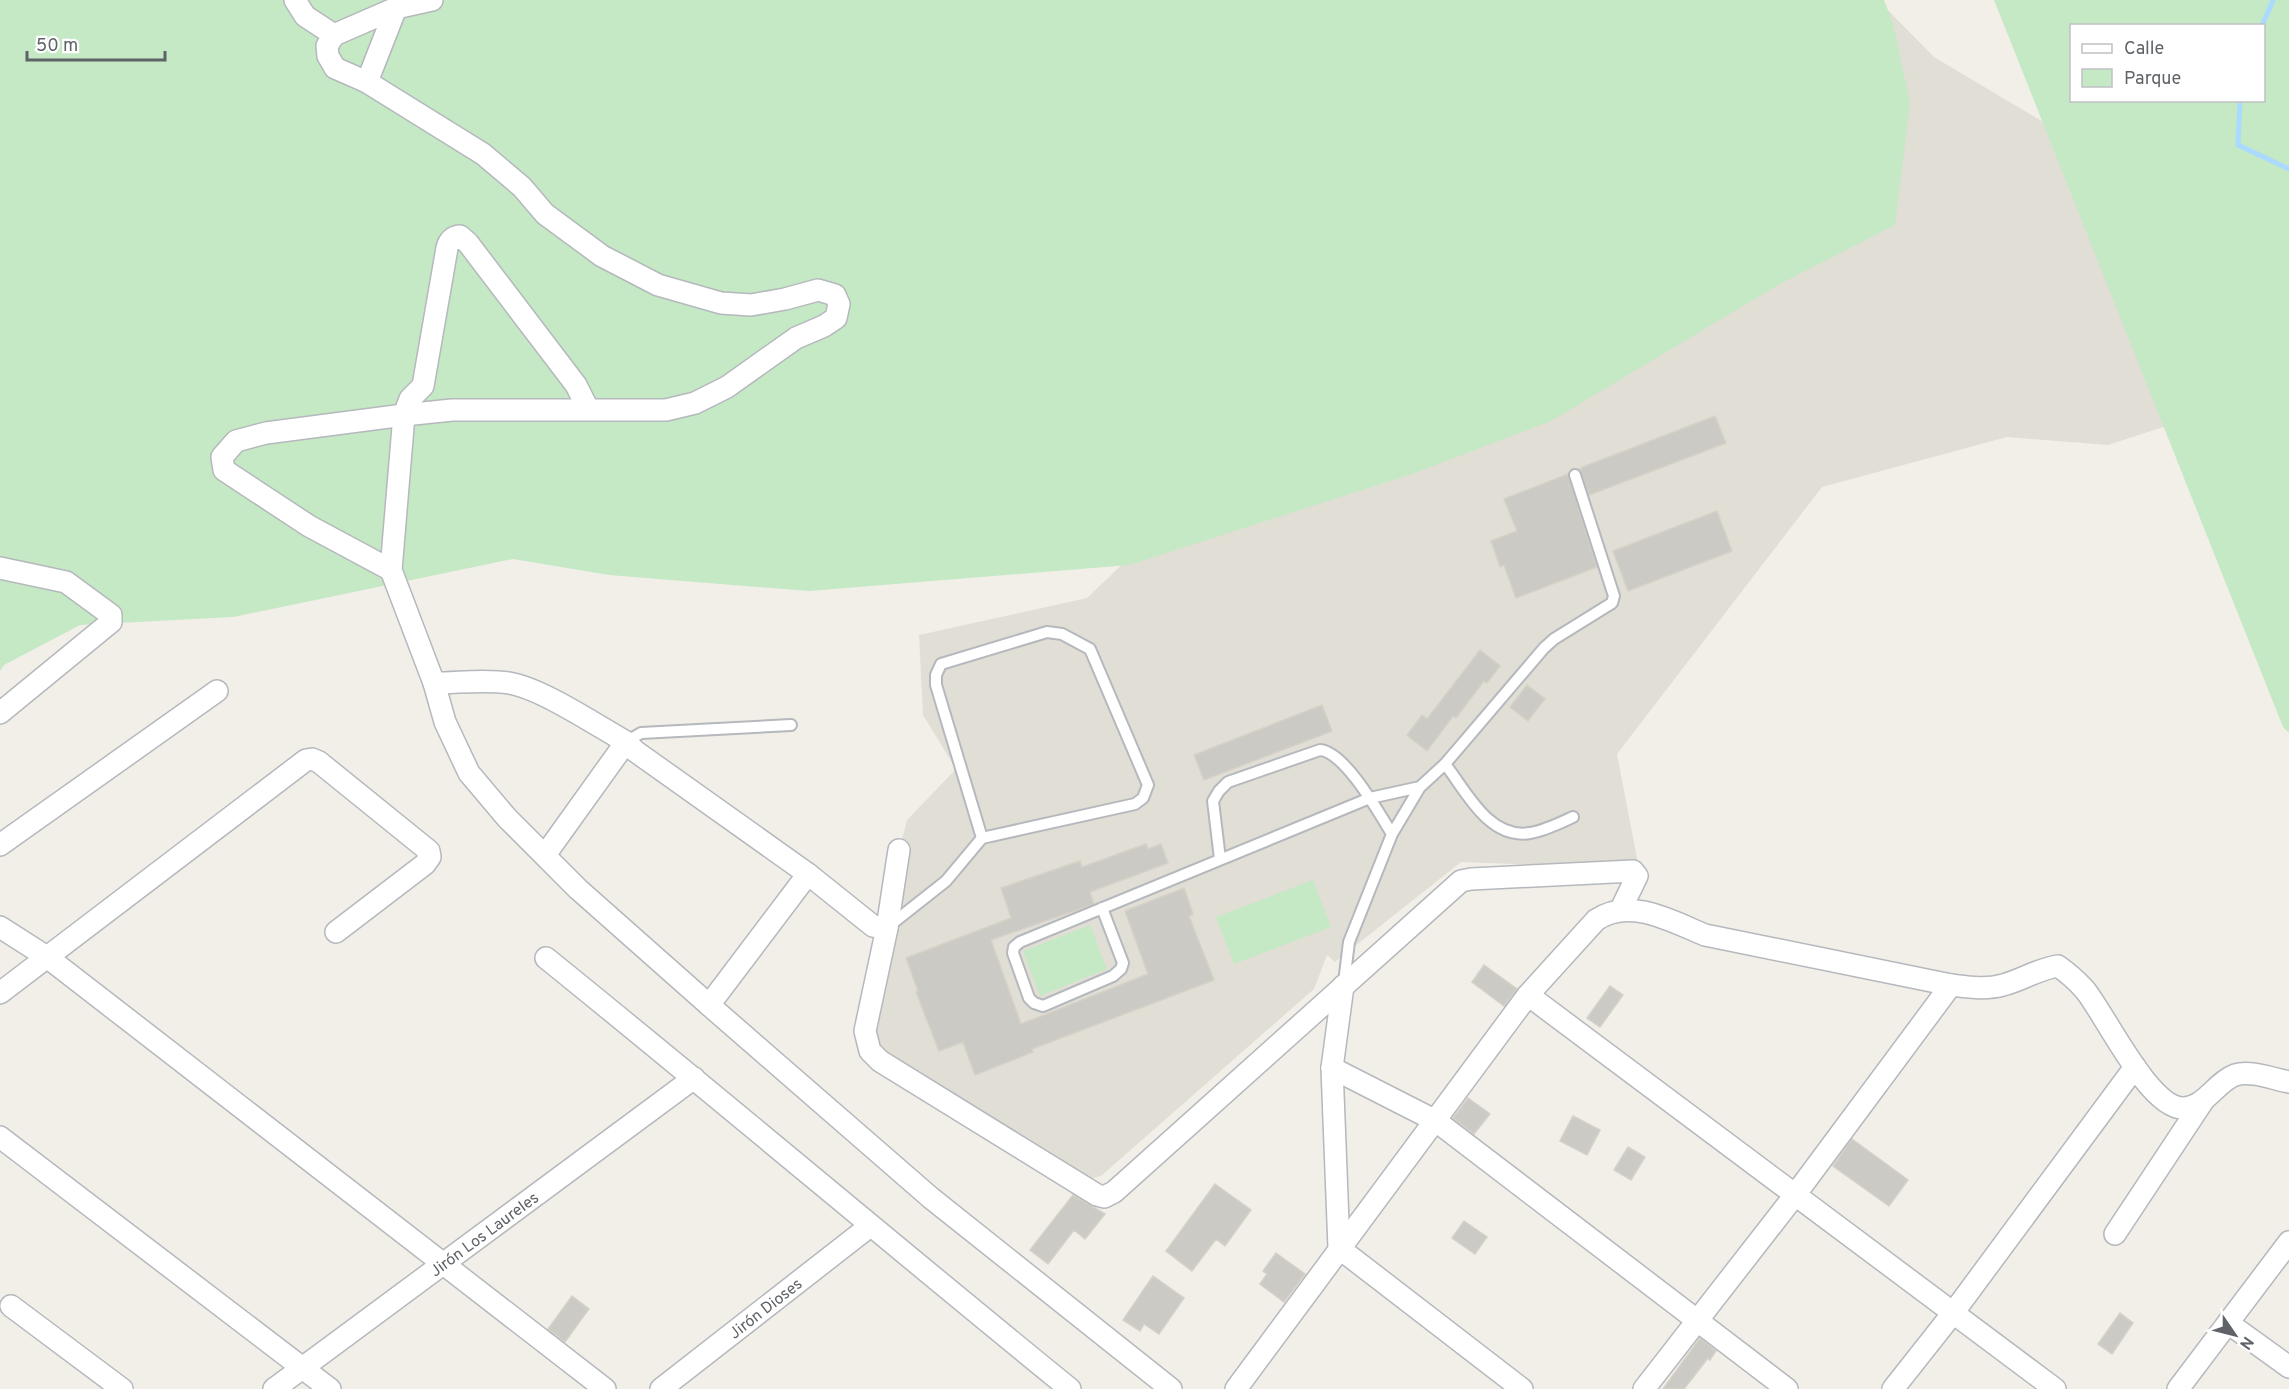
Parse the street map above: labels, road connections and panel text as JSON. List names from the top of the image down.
{
  "streets": {
    "street": ["Jirón Los Laureles", "Jirón Dioses"]
  },
  "legend": ["Calle", "Parque"],
  "scale_bar": "50 m",
  "north": "bottom right"
}
